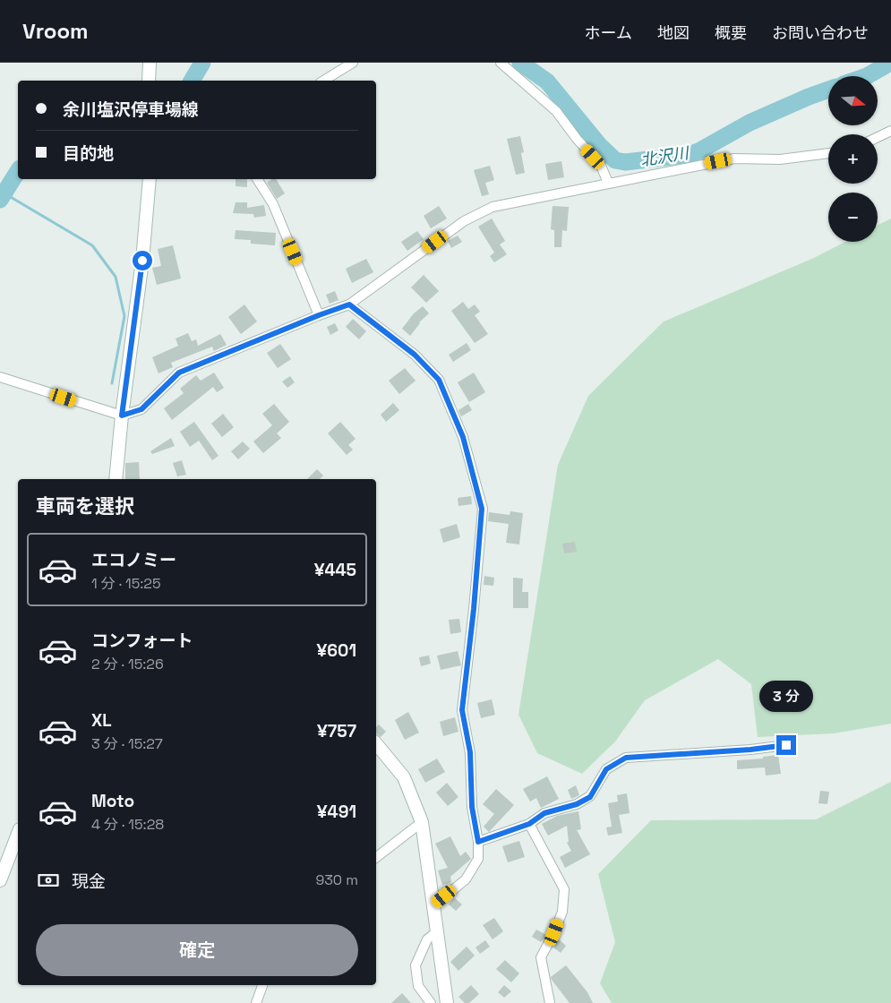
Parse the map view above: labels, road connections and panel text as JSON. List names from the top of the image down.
{
  "water": ["北沢川"],
  "north": "right",
  "page": {
    "header": "Vroom",
    "nav": [
      "ホーム",
      "地図",
      "概要",
      "お問い合わせ"
    ],
    "map_buttons": ["+", "−"],
    "banner": ["余川塩沢停車場線", "目的地"],
    "heading": "車両を選択",
    "list": [
      {
        "name": "エコノミー",
        "note": "1 分 · 15:25",
        "value": "¥445"
      },
      {
        "name": "コンフォート",
        "note": "2 分 · 15:26",
        "value": "¥601"
      },
      {
        "name": "XL",
        "note": "3 分 · 15:27",
        "value": "¥757"
      },
      {
        "name": "Moto",
        "note": "4 分 · 15:28",
        "value": "¥491"
      }
    ],
    "bubble": "3 分",
    "pay": ["現金", "930 m"],
    "buttons": "確定"
  }
}
